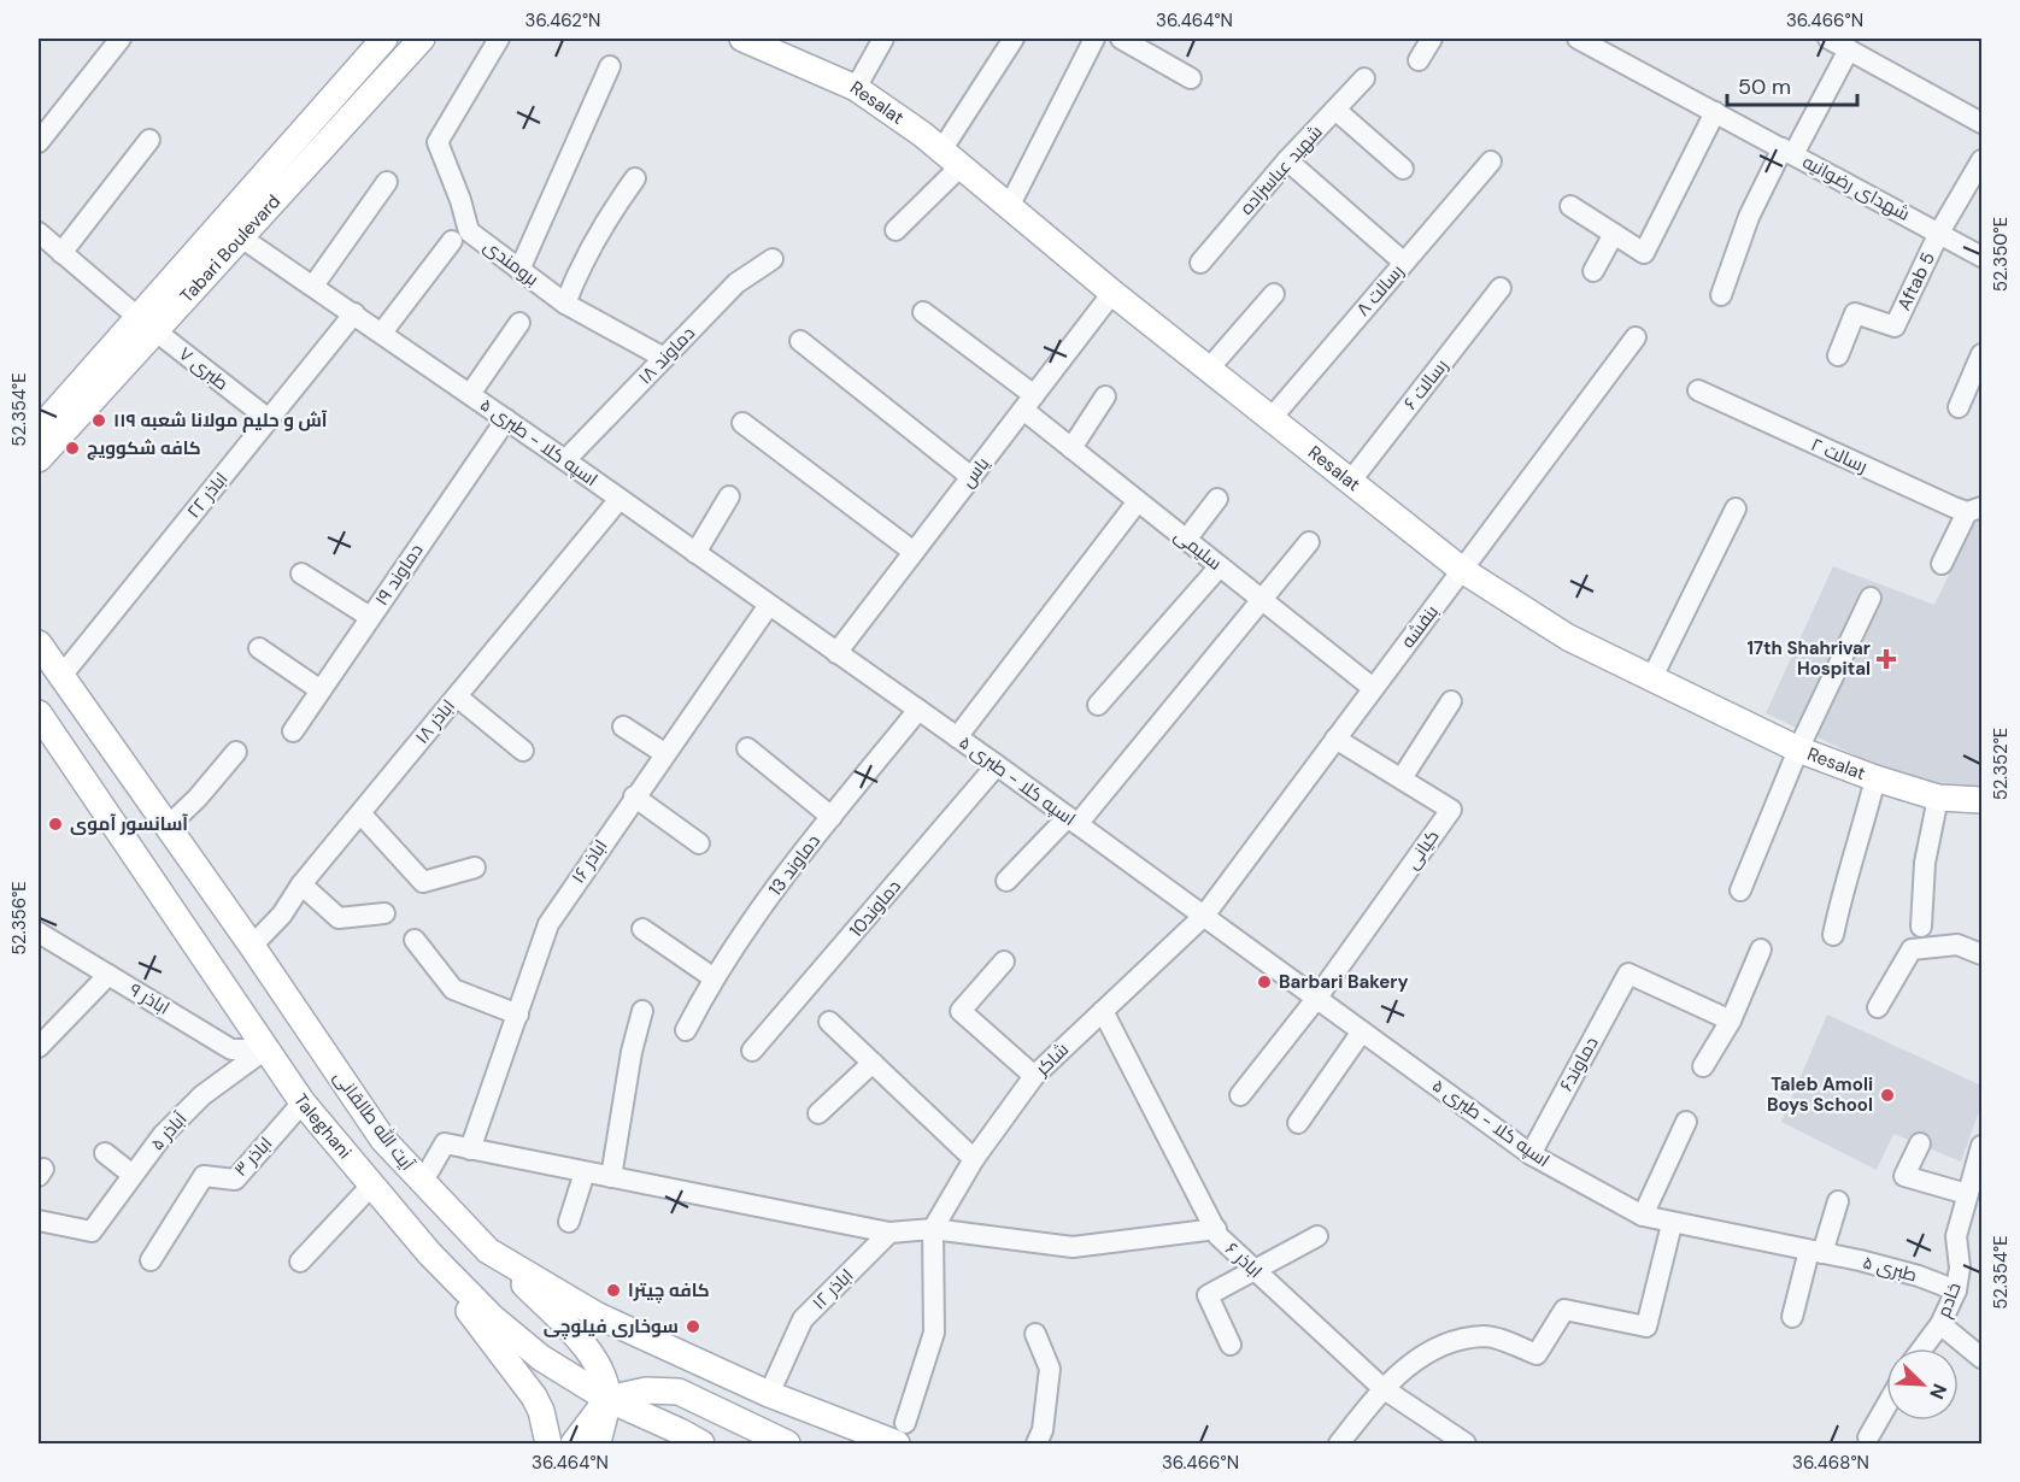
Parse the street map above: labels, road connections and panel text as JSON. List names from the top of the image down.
{
  "streets": {
    "main road": [
      "Resalat",
      "Tabari Boulevard",
      "آیت الله طالقانی",
      "Taleghani"
    ],
    "street": [
      "شهید عباسزاده",
      "شهدای رضوانیه",
      "برومندی",
      "Aftab 5",
      "رسالت ۸",
      "دماوند ۱۸",
      "طبری ۷",
      "رسالت ۶",
      "اسپه کلا - طبری ۵",
      "رسالت ۲",
      "یاس",
      "اباذر ۲۲",
      "سلیمی",
      "دماوند ۱۹",
      "بنفشه",
      "اباذر ۱۸",
      "کیانی",
      "اباذر ۱۶",
      "دماوند 13",
      "دماوند10",
      "اباذر ۹",
      "شاکر",
      "دماوند۶",
      "آباذر ۵",
      "اباذر ۳",
      "اباذر ۶",
      "طبری ۵",
      "اباذر ۱۲",
      "خادم"
    ]
  },
  "crossings": [
    ["Resalat", "رسالت ۸"],
    ["Resalat", "رسالت ۶"],
    ["Resalat", "یاس"],
    ["Resalat", "بنفشه"],
    ["شهدای رضوانیه", "Aftab 5"],
    ["Tabari Boulevard", "طبری ۷"],
    ["Tabari Boulevard", "اسپه کلا - طبری ۵"],
    ["برومندی", "دماوند ۱۸"],
    ["دماوند ۱۸", "اسپه کلا - طبری ۵"],
    ["طبری ۷", "اباذر ۲۲"],
    ["اسپه کلا - طبری ۵", "یاس"],
    ["اسپه کلا - طبری ۵", "اباذر ۲۲"],
    ["اسپه کلا - طبری ۵", "دماوند ۱۹"],
    ["اسپه کلا - طبری ۵", "بنفشه"],
    ["اسپه کلا - طبری ۵", "اباذر ۱۸"],
    ["اسپه کلا - طبری ۵", "کیانی"],
    ["اسپه کلا - طبری ۵", "اباذر ۱۶"],
    ["اسپه کلا - طبری ۵", "دماوند 13"],
    ["اسپه کلا - طبری ۵", "دماوند10"],
    ["اسپه کلا - طبری ۵", "شاکر"],
    ["اسپه کلا - طبری ۵", "دماوند۶"],
    ["اسپه کلا - طبری ۵", "طبری ۵"],
    ["یاس", "سلیمی"],
    ["اباذر ۲۲", "آیت الله طالقانی"],
    ["سلیمی", "بنفشه"],
    ["بنفشه", "کیانی"],
    ["بنفشه", "شاکر"],
    ["اباذر ۱۸", "آیت الله طالقانی"],
    ["اباذر ۹", "Taleghani"],
    ["اباذر ۹", "آباذر ۵"],
    ["شاکر", "اباذر ۶"],
    ["آیت الله طالقانی", "اباذر ۱۲"],
    ["Taleghani", "آباذر ۵"],
    ["Taleghani", "اباذر ۳"],
    ["طبری ۵", "خادم"]
  ],
  "places": {
    "other": [
      "آش و حلیم مولانا شعبه ۱۱۹",
      "کافه شکوویچ",
      "آسانسور آموی",
      "Barbari Bakery",
      "Taleb Amoli Boys School",
      "کافه چیترا",
      "سوخاری فیلوچی"
    ],
    "health": ["17th Shahrivar Hospital"]
  },
  "scale_bar": "50 m",
  "north": "bottom right",
  "coordinates": [
    "36.462°N",
    "36.464°N",
    "36.466°N",
    "52.350°E",
    "52.354°E",
    "52.352°E",
    "52.356°E",
    "36.468°N"
  ]
}
